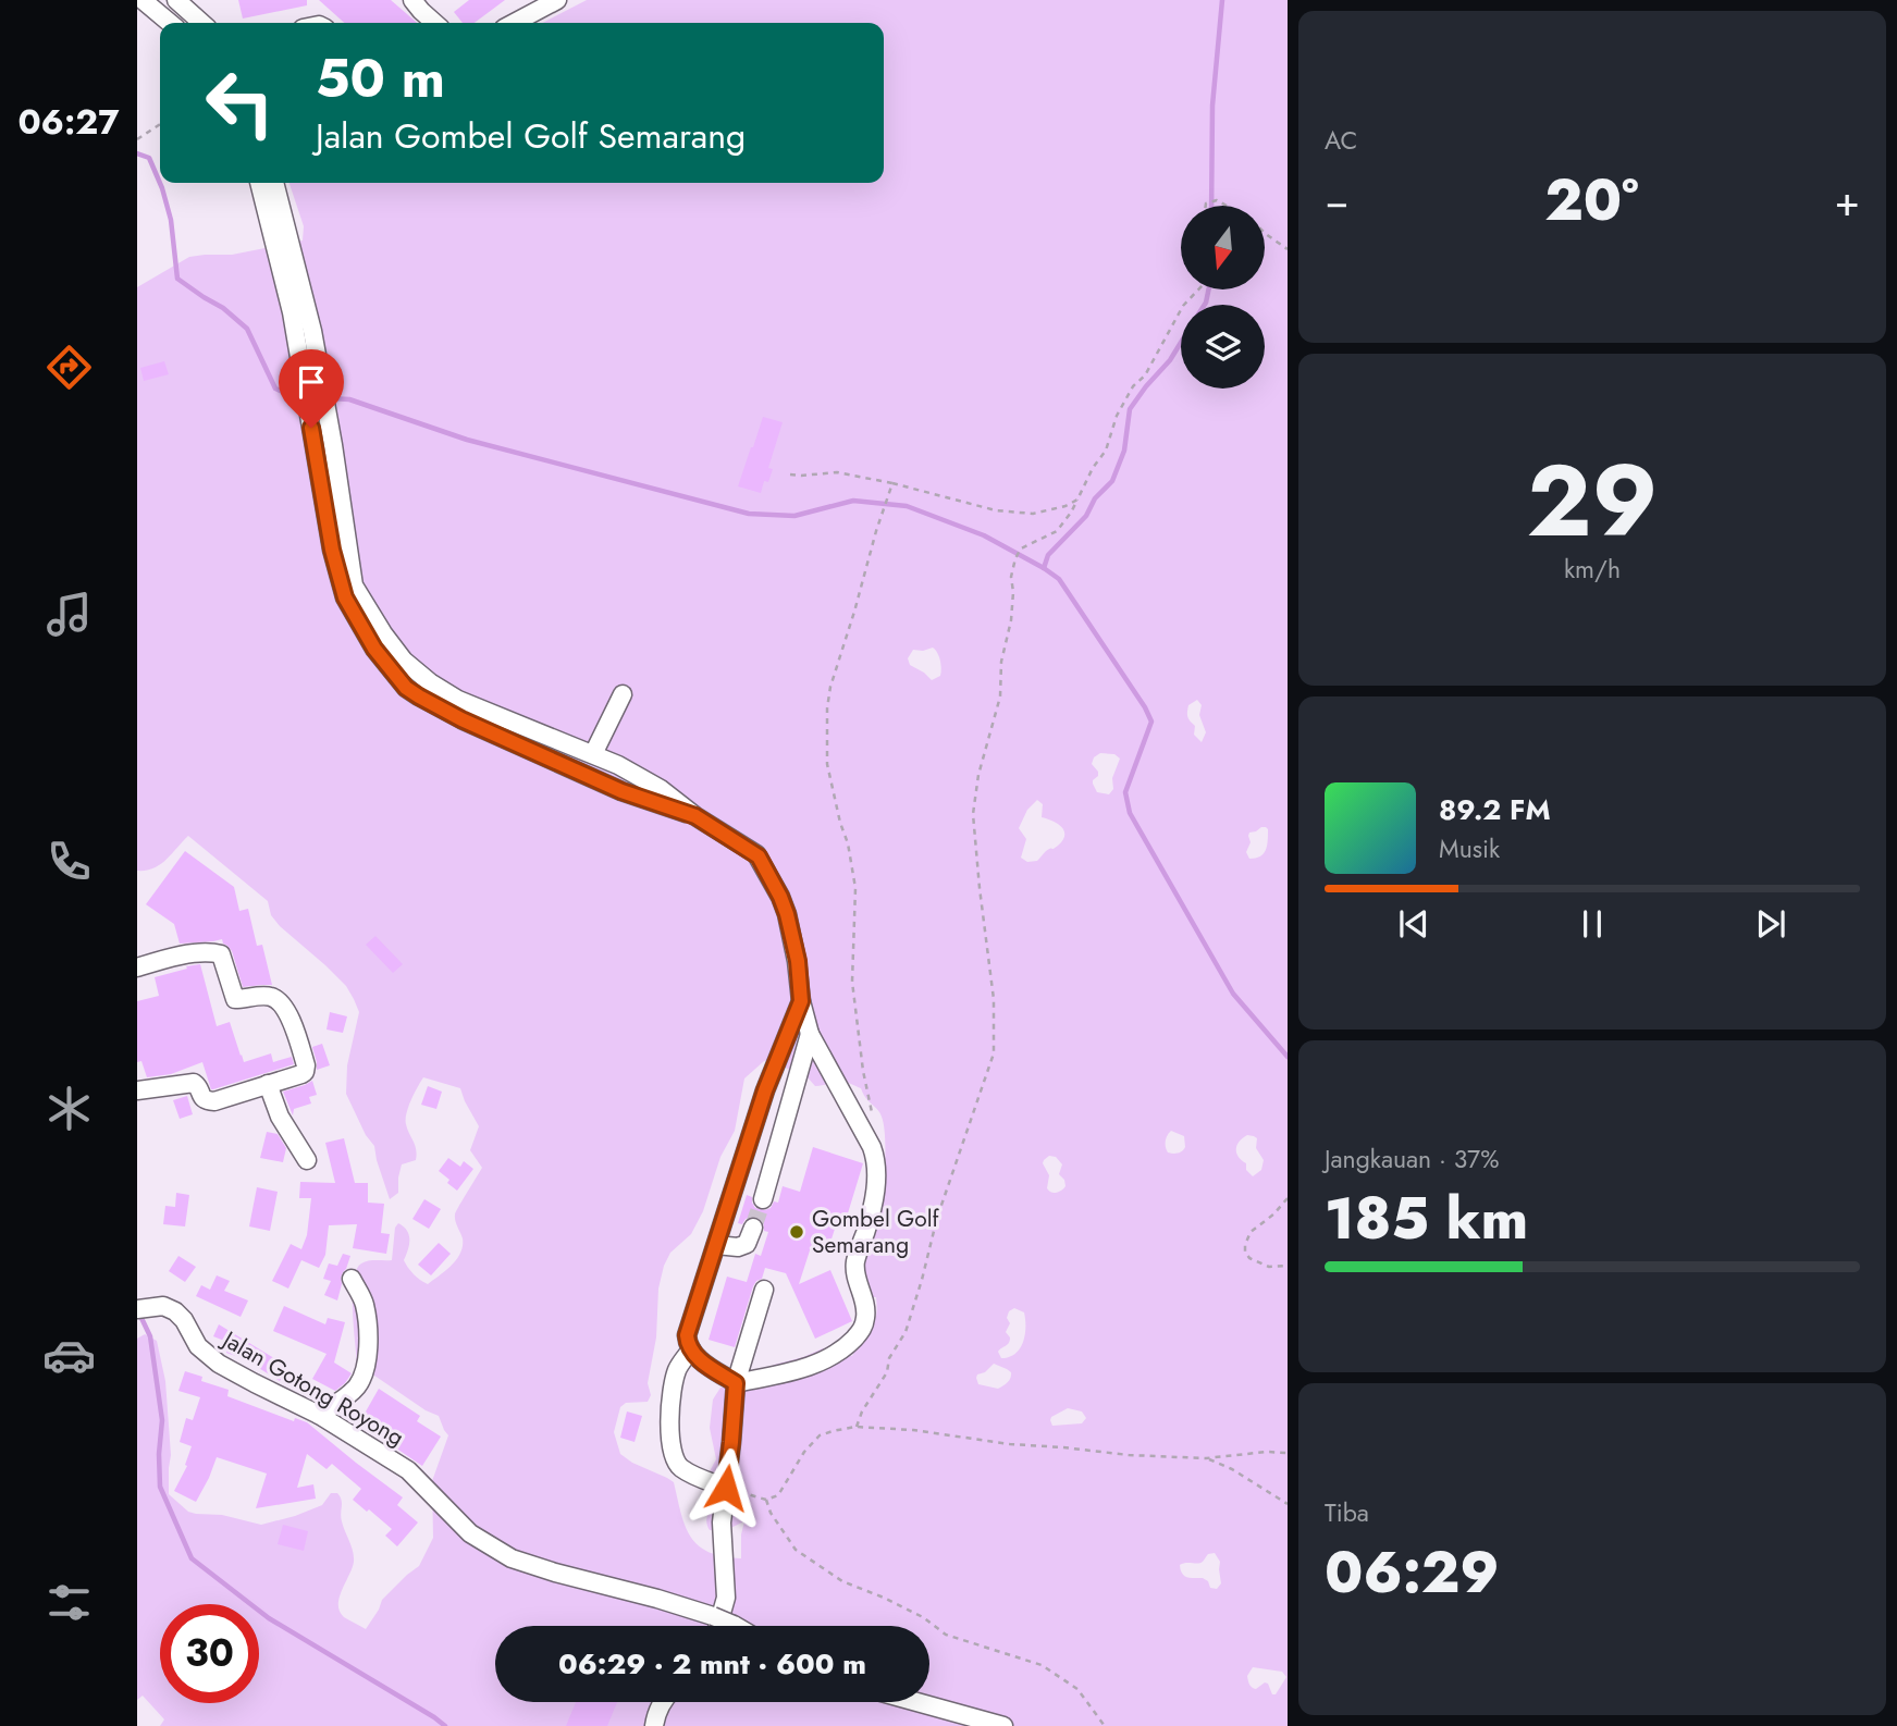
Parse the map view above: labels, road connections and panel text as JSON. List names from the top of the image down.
{
  "streets": {
    "street": ["Jalan Gotong Royong"]
  },
  "places": ["Gombel Golf Semarang"],
  "north": "bottom",
  "page": {
    "tabs": "06:27",
    "tile": [
      "AC",
      ["29", "km/h"],
      ["Jangkauan · 37%", "185 km"],
      ["Tiba", "06:29"]
    ],
    "turn": ["50 m", "Jalan Gombel Golf Semarang"],
    "heat": ["−", "20°", "+"],
    "song": ["89.2 FM", "Musik"],
    "limit": "30",
    "trip": "06:29 · 2 mnt · 600 m"
  }
}
